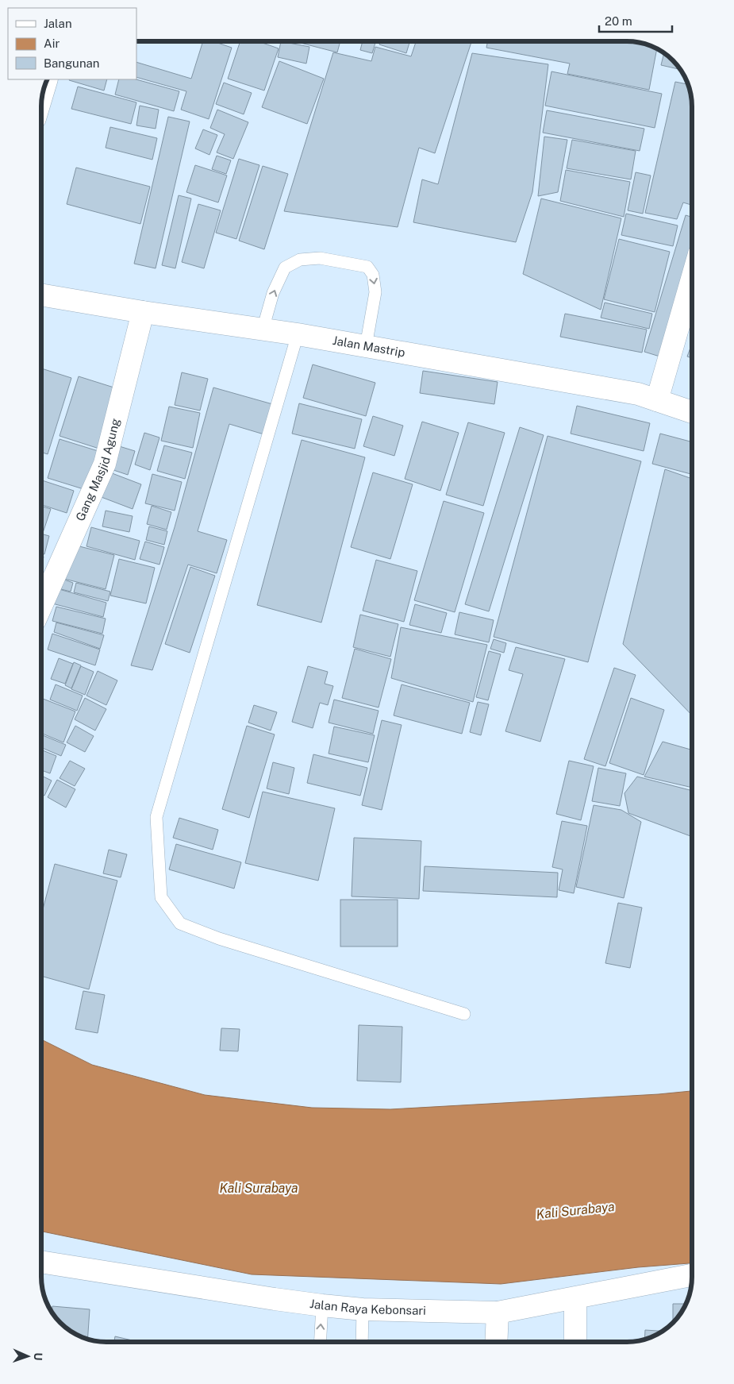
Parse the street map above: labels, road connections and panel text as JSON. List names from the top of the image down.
{
  "streets": {
    "main road": ["Jalan Mastrip", "Gang Masjid Agung", "Jalan Raya Kebonsari"]
  },
  "crossings": [
    ["Jalan Mastrip", "Gang Masjid Agung"]
  ],
  "water": ["Kali Surabaya"],
  "legend": ["Jalan", "Air", "Bangunan"],
  "scale_bar": "20 m",
  "north": "right"
}
